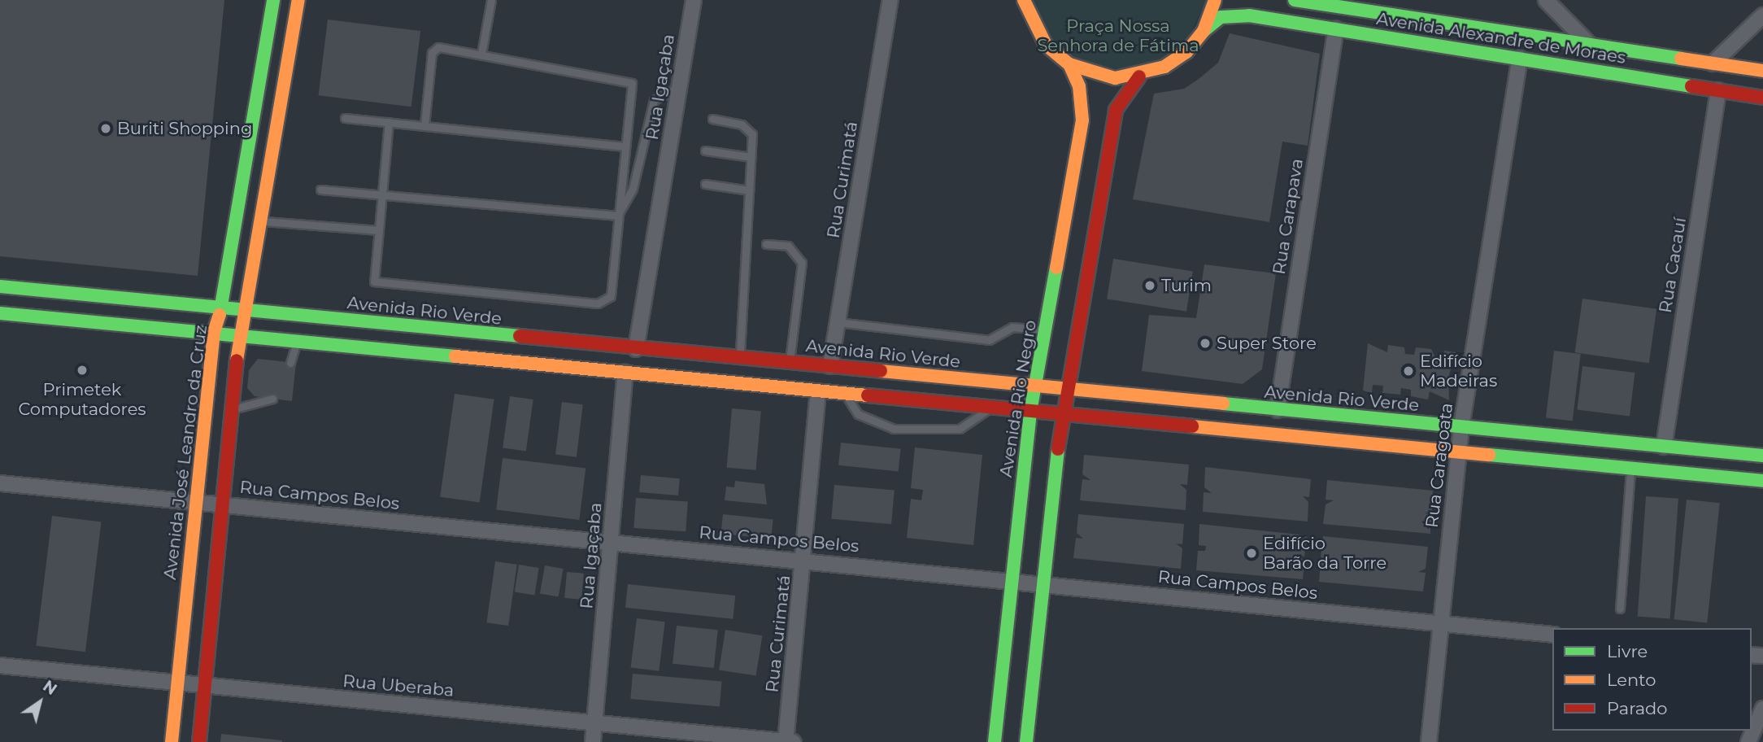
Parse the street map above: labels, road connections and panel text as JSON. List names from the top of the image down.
{
  "streets": {
    "main road": [
      "Avenida Alexandre de Moraes",
      "Avenida Rio Verde",
      "Avenida Rio Negro",
      "Avenida José Leandro da Cruz"
    ],
    "street": [
      "Rua Igaçaba",
      "Rua Curimatá",
      "Rua Carapava",
      "Rua Cacauí",
      "Rua Caragoata",
      "Rua Campos Belos",
      "Rua Uberaba"
    ]
  },
  "crossings": [
    ["Avenida Alexandre de Moraes", "Rua Carapava"],
    ["Avenida Alexandre de Moraes", "Rua Cacauí"],
    ["Avenida Alexandre de Moraes", "Rua Caragoata"],
    ["Rua Igaçaba", "Avenida Rio Verde"],
    ["Rua Igaçaba", "Rua Campos Belos"],
    ["Rua Igaçaba", "Rua Uberaba"],
    ["Rua Curimatá", "Avenida Rio Verde"],
    ["Rua Curimatá", "Rua Campos Belos"],
    ["Rua Curimatá", "Rua Uberaba"],
    ["Rua Carapava", "Avenida Rio Verde"],
    ["Rua Cacauí", "Avenida Rio Verde"],
    ["Avenida Rio Verde", "Avenida Rio Negro"],
    ["Avenida Rio Verde", "Avenida José Leandro da Cruz"],
    ["Avenida Rio Verde", "Rua Caragoata"],
    ["Avenida Rio Negro", "Rua Campos Belos"],
    ["Avenida José Leandro da Cruz", "Rua Campos Belos"],
    ["Avenida José Leandro da Cruz", "Rua Uberaba"],
    ["Rua Caragoata", "Rua Campos Belos"]
  ],
  "parks": ["Praça Nossa Senhora de Fátima"],
  "places": [
    "Buriti Shopping",
    "Turim",
    "Super Store",
    "Primetek Computadores",
    "Edifício Madeiras",
    "Edifício Barão da Torre"
  ],
  "legend": ["Livre", "Lento", "Parado"],
  "north": "top right"
}
